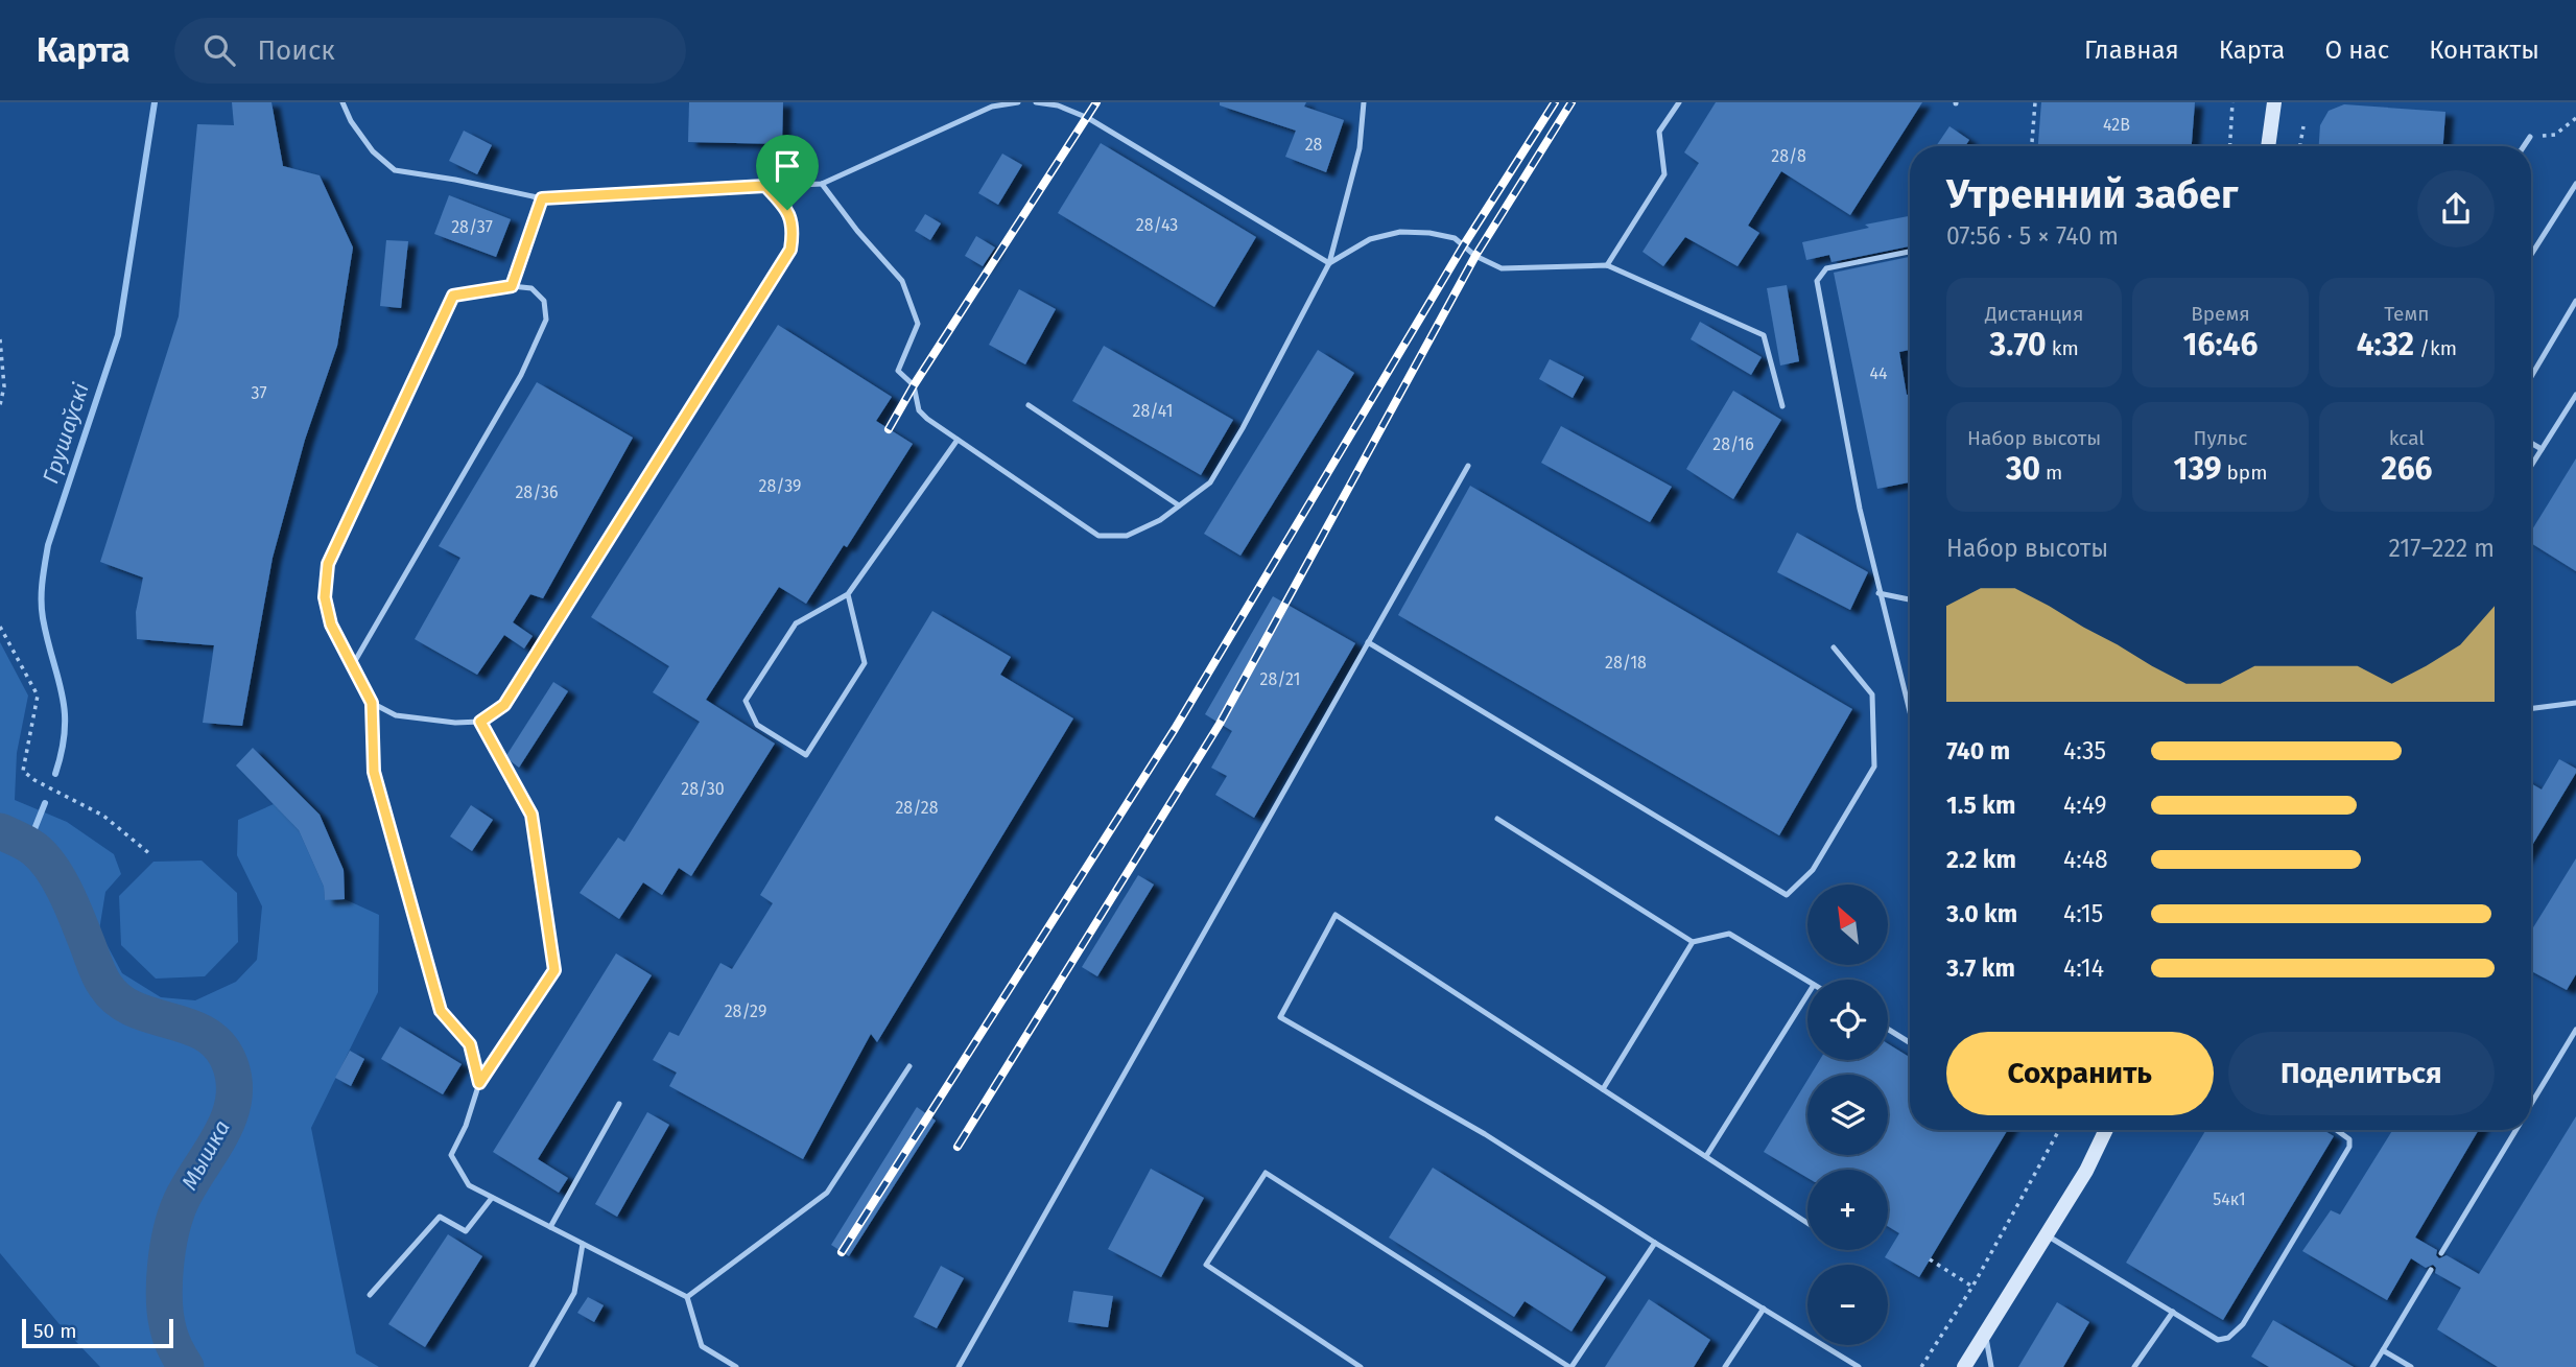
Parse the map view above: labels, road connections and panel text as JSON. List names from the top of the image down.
{
  "water": ["Грушаўскі", "Мышка"],
  "house_numbers": [
    "42В",
    "28",
    "28/8",
    "28/43",
    "28/37",
    "44",
    "37",
    "28/41",
    "28/16",
    "28/39",
    "28/36",
    "28/18",
    "28/21",
    "28/30",
    "28/28",
    "28/29",
    "54к1"
  ],
  "scale_bar": "50 m",
  "north": "top left",
  "page": {
    "header": "Карта",
    "search": "Поиск",
    "nav": [
      "Главная",
      "Карта",
      "О нас",
      "Контакты"
    ],
    "heading": ["Утренний забег", "07:56 · 5 × 740 m"],
    "stats": [
      ["Дистанция", "3.70 km"],
      ["Время", "16:46"],
      ["Темп", "4:32 /km"],
      ["Набор высоты", "30 m"],
      ["Пульс", "139 bpm"],
      ["kcal", "266"]
    ],
    "chart": ["Набор высоты", "217–222 m"],
    "list": [
      {
        "name": "740 m",
        "note": "4:35"
      },
      {
        "name": "1.5 km",
        "note": "4:49"
      },
      {
        "name": "2.2 km",
        "note": "4:48"
      },
      {
        "name": "3.0 km",
        "note": "4:15"
      },
      {
        "name": "3.7 km",
        "note": "4:14"
      }
    ],
    "map_buttons": ["+", "−"],
    "buttons": ["Сохранить", "Поделиться"],
    "scale": "50 m"
  }
}
